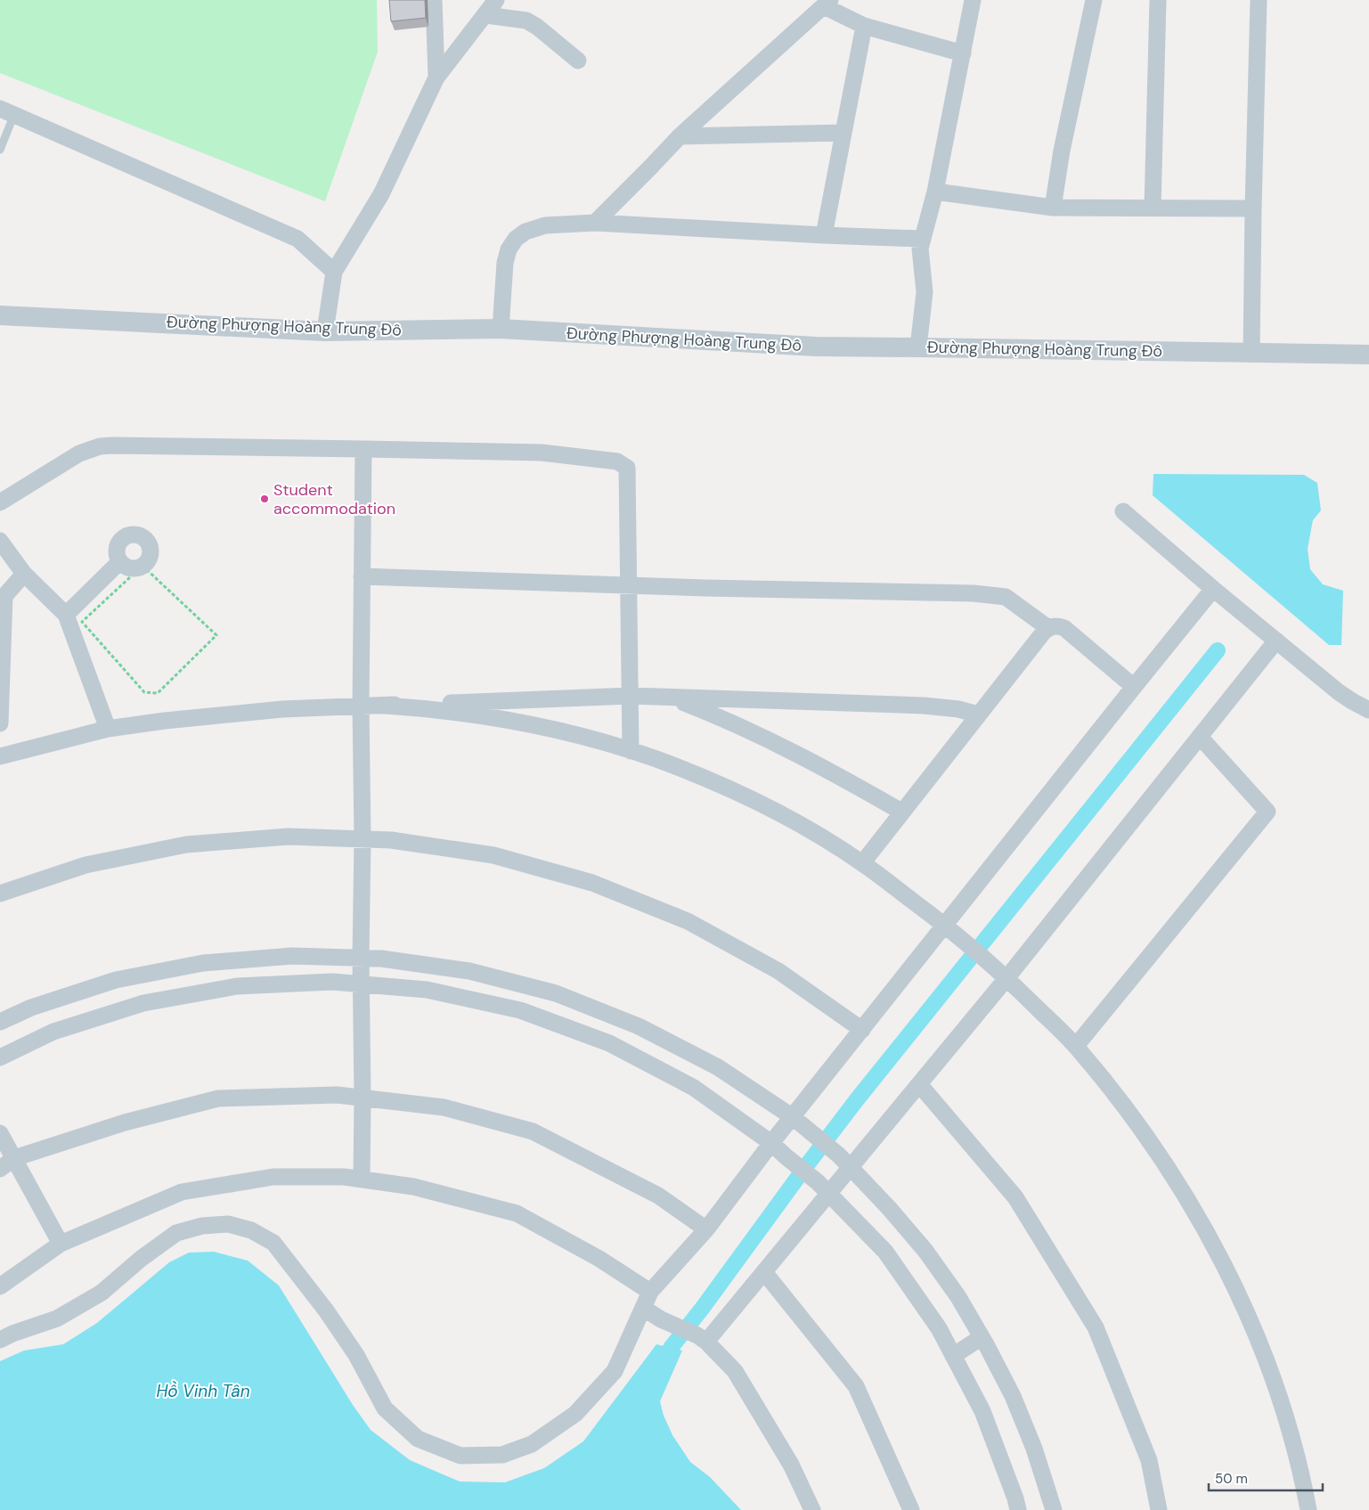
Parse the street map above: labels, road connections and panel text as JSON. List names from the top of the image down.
{
  "streets": {
    "street": ["Đường Phượng Hoàng Trung Đô"]
  },
  "water": ["Hồ Vinh Tân"],
  "places": ["Student accommodation"],
  "scale_bar": "50 m"
}
